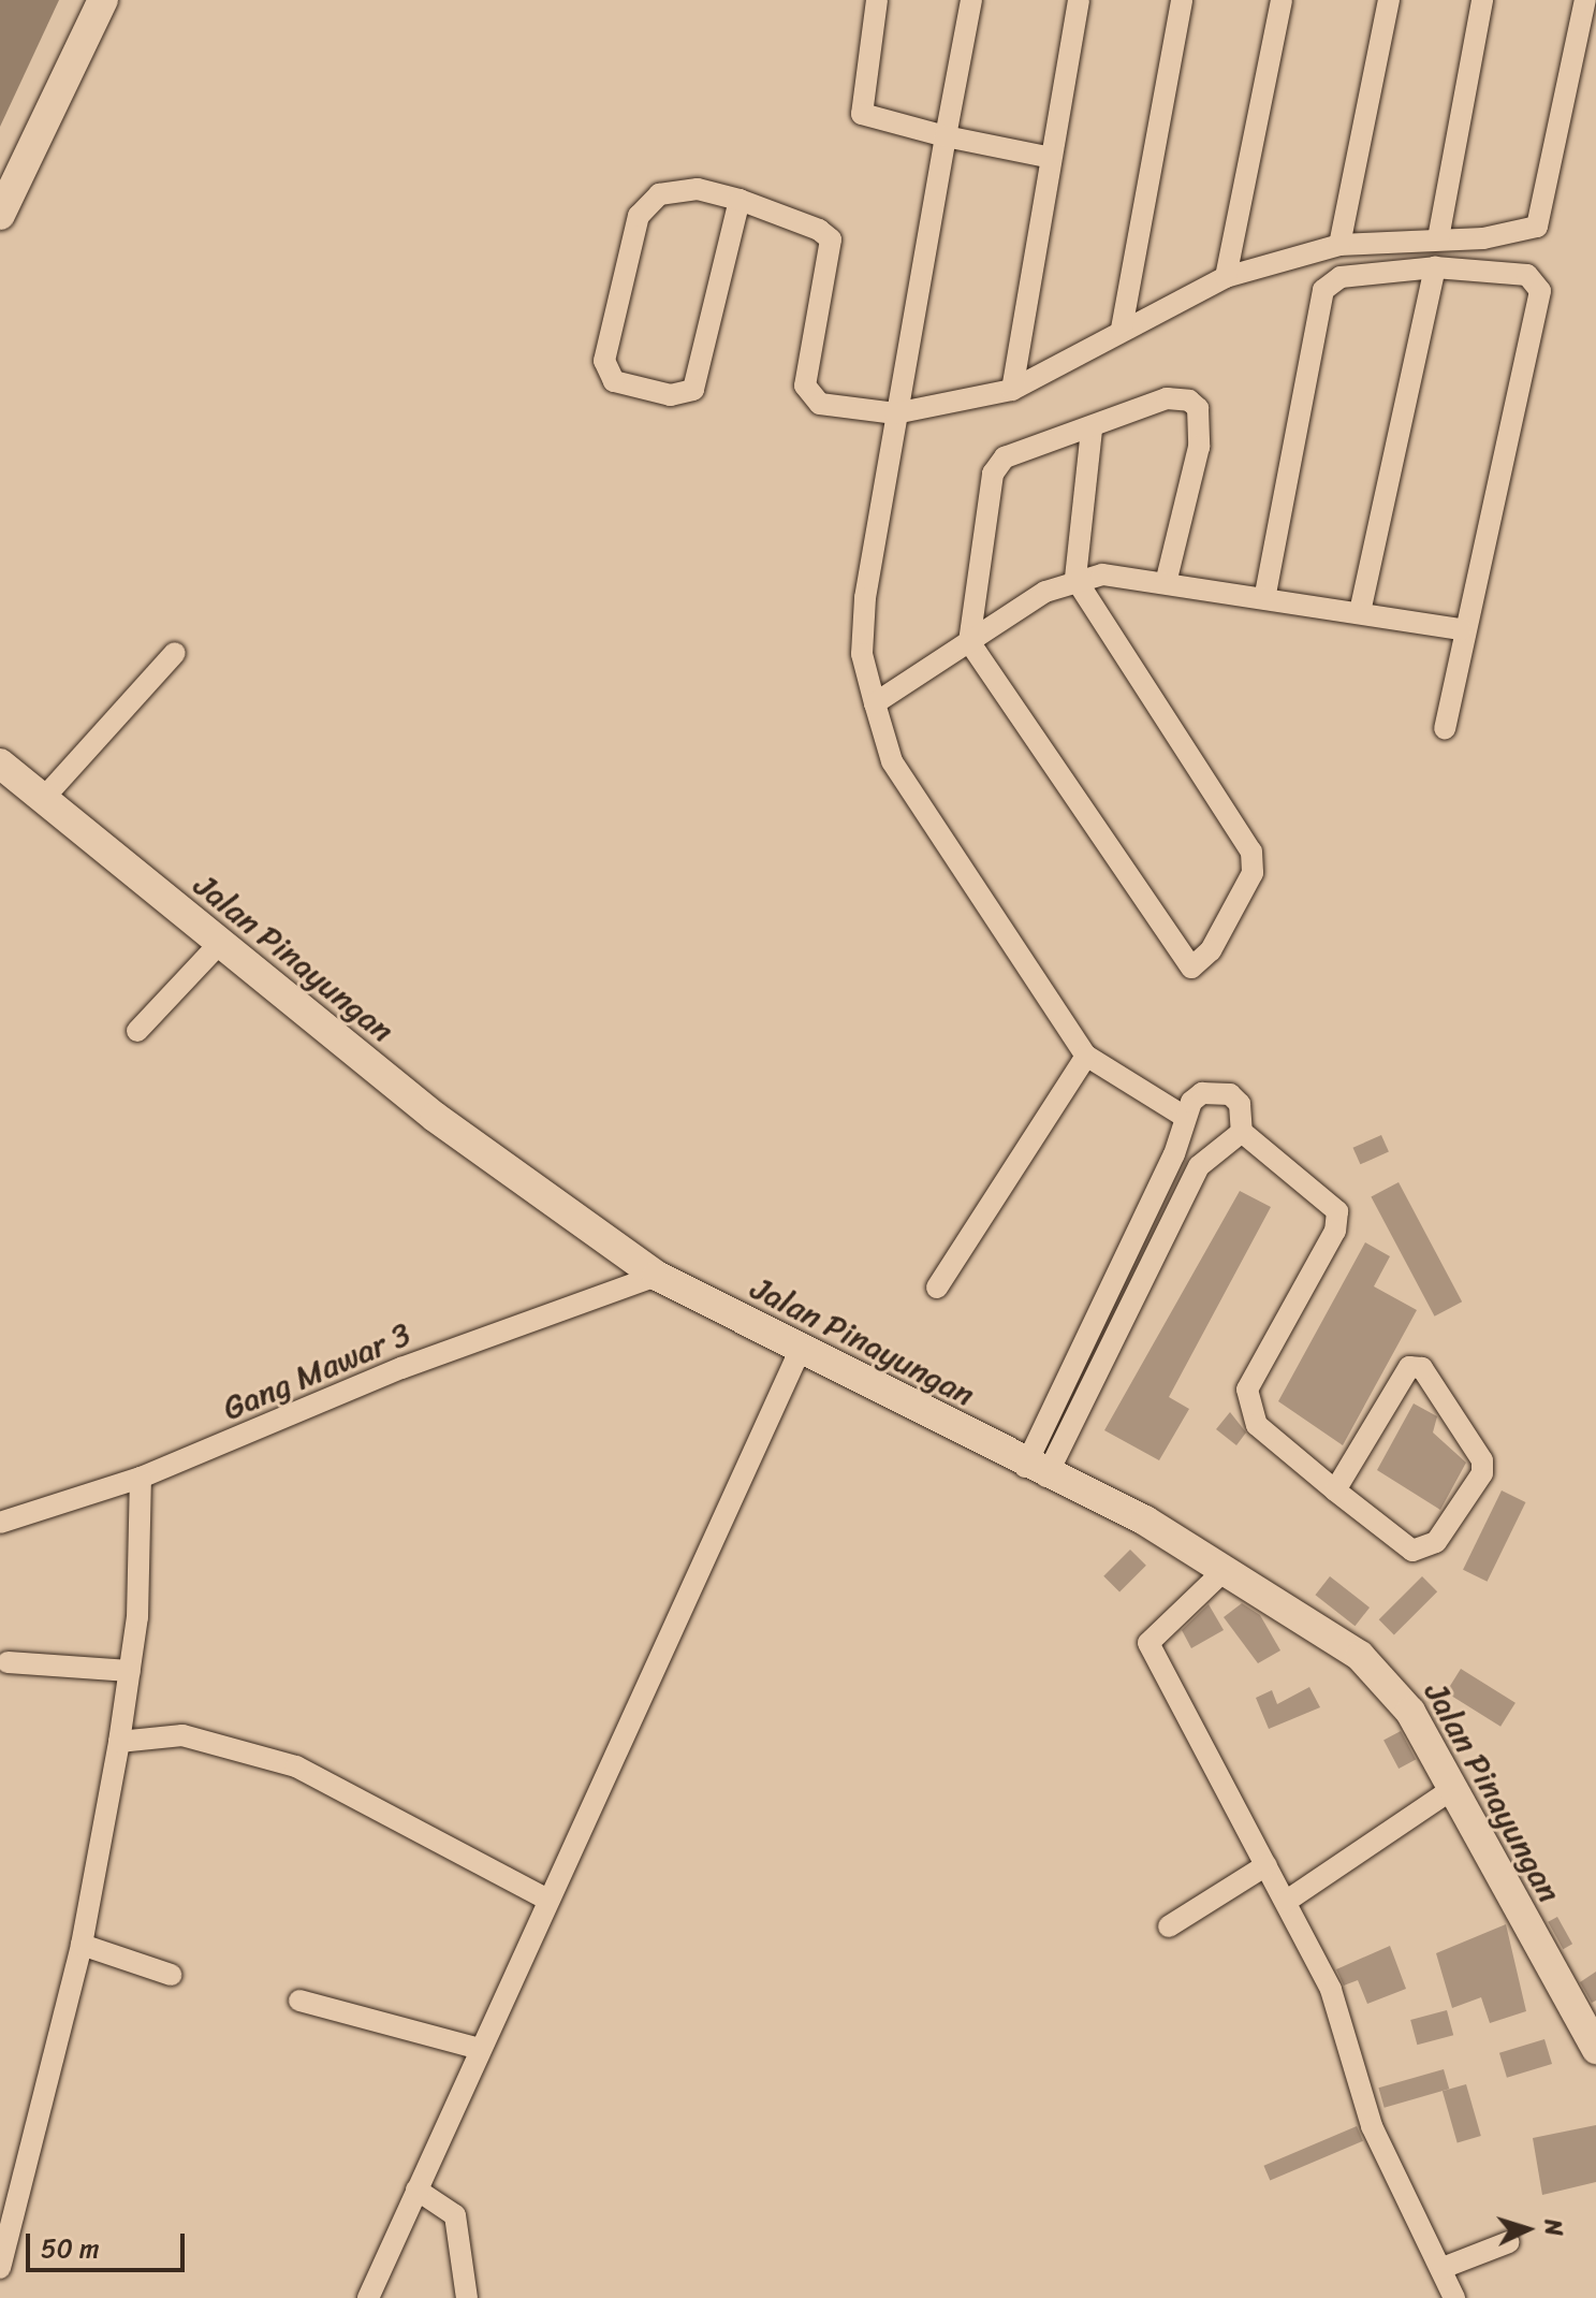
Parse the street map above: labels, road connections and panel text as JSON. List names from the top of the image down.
{
  "streets": {
    "main road": ["Jalan Pinayungan"],
    "street": ["Gang Mawar 3"]
  },
  "crossings": [
    ["Jalan Pinayungan", "Gang Mawar 3"]
  ],
  "scale_bar": "50 m",
  "north": "right"
}
